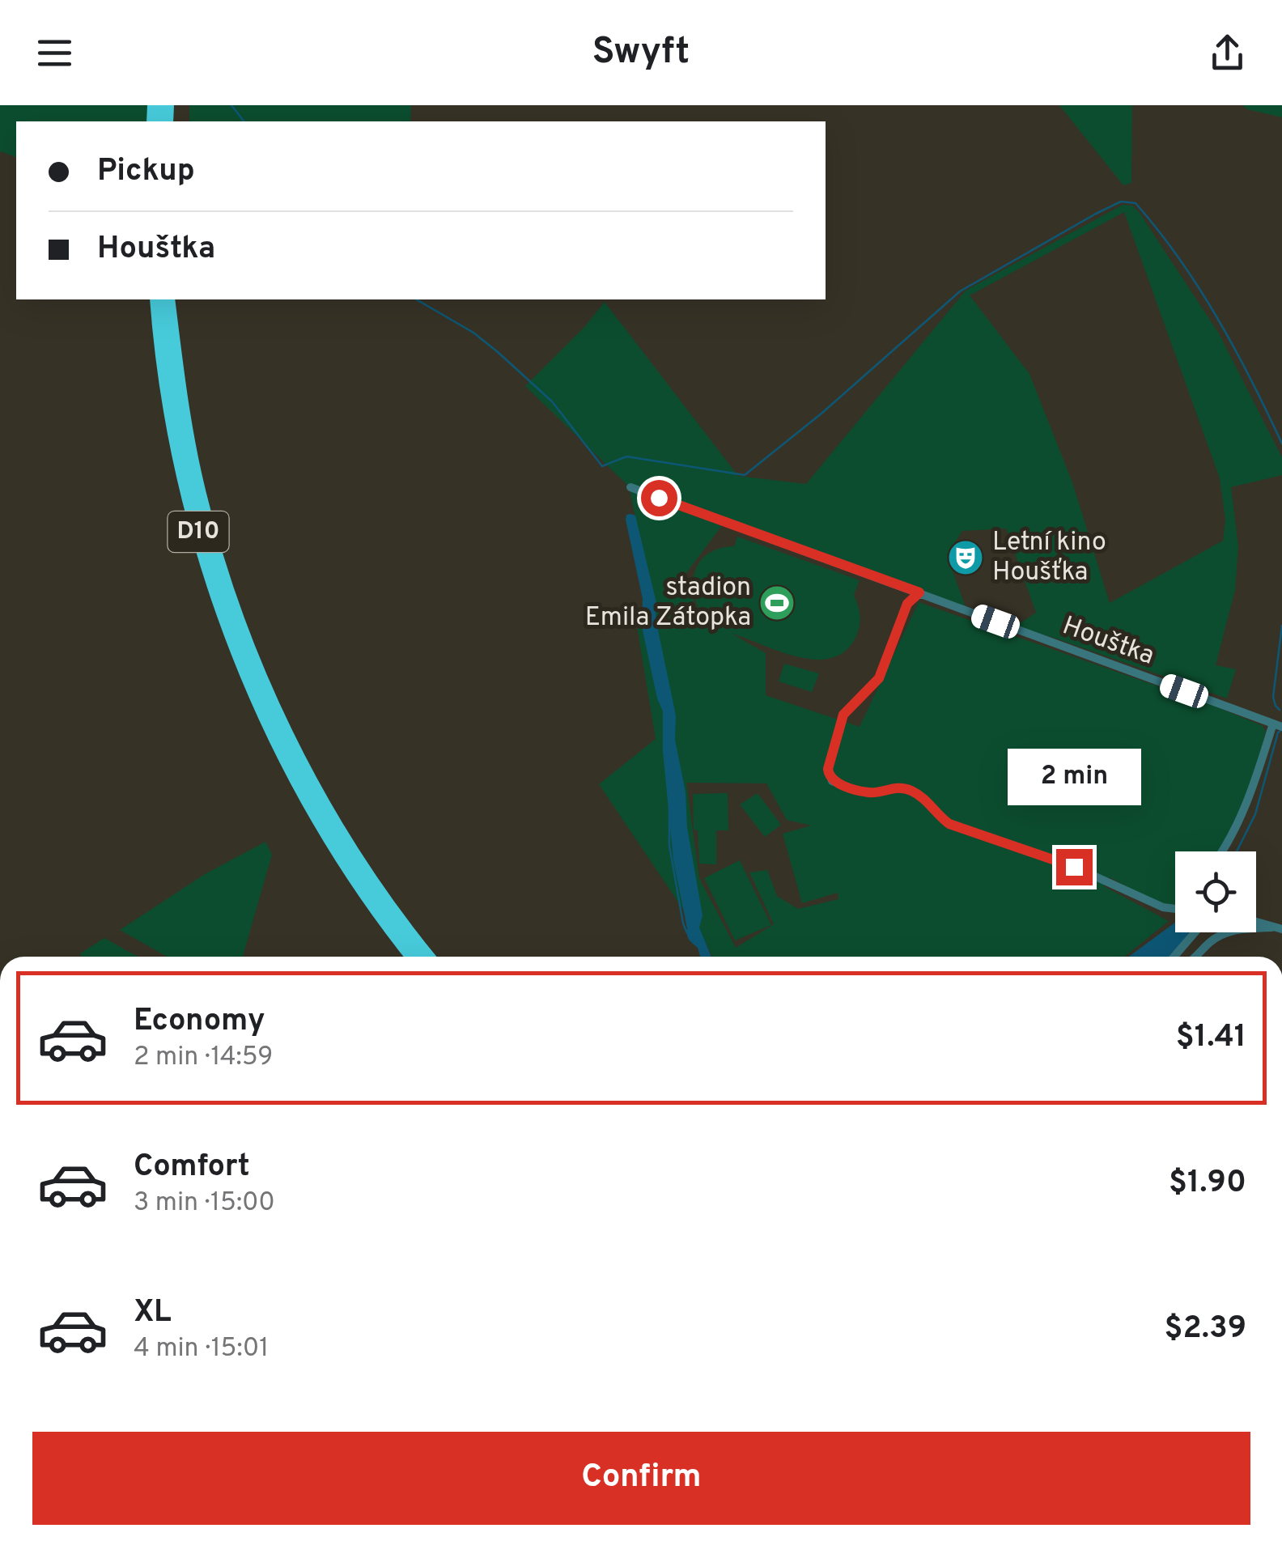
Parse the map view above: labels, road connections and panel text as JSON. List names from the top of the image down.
{
  "streets": {
    "highway": ["D10"],
    "street": ["Houštka"]
  },
  "places": {
    "theatre": ["Letní kino Houšťka"],
    "sports": ["stadion Emila Zátopka"]
  },
  "page": {
    "header": "Swyft",
    "banner": ["Pickup", "Houštka"],
    "bubble": "2 min",
    "list": [
      {
        "name": "Economy",
        "note": "2 min · 14:59",
        "value": "$1.41"
      },
      {
        "name": "Comfort",
        "note": "3 min · 15:00",
        "value": "$1.90"
      },
      {
        "name": "XL",
        "note": "4 min · 15:01",
        "value": "$2.39"
      }
    ],
    "buttons": "Confirm"
  }
}
